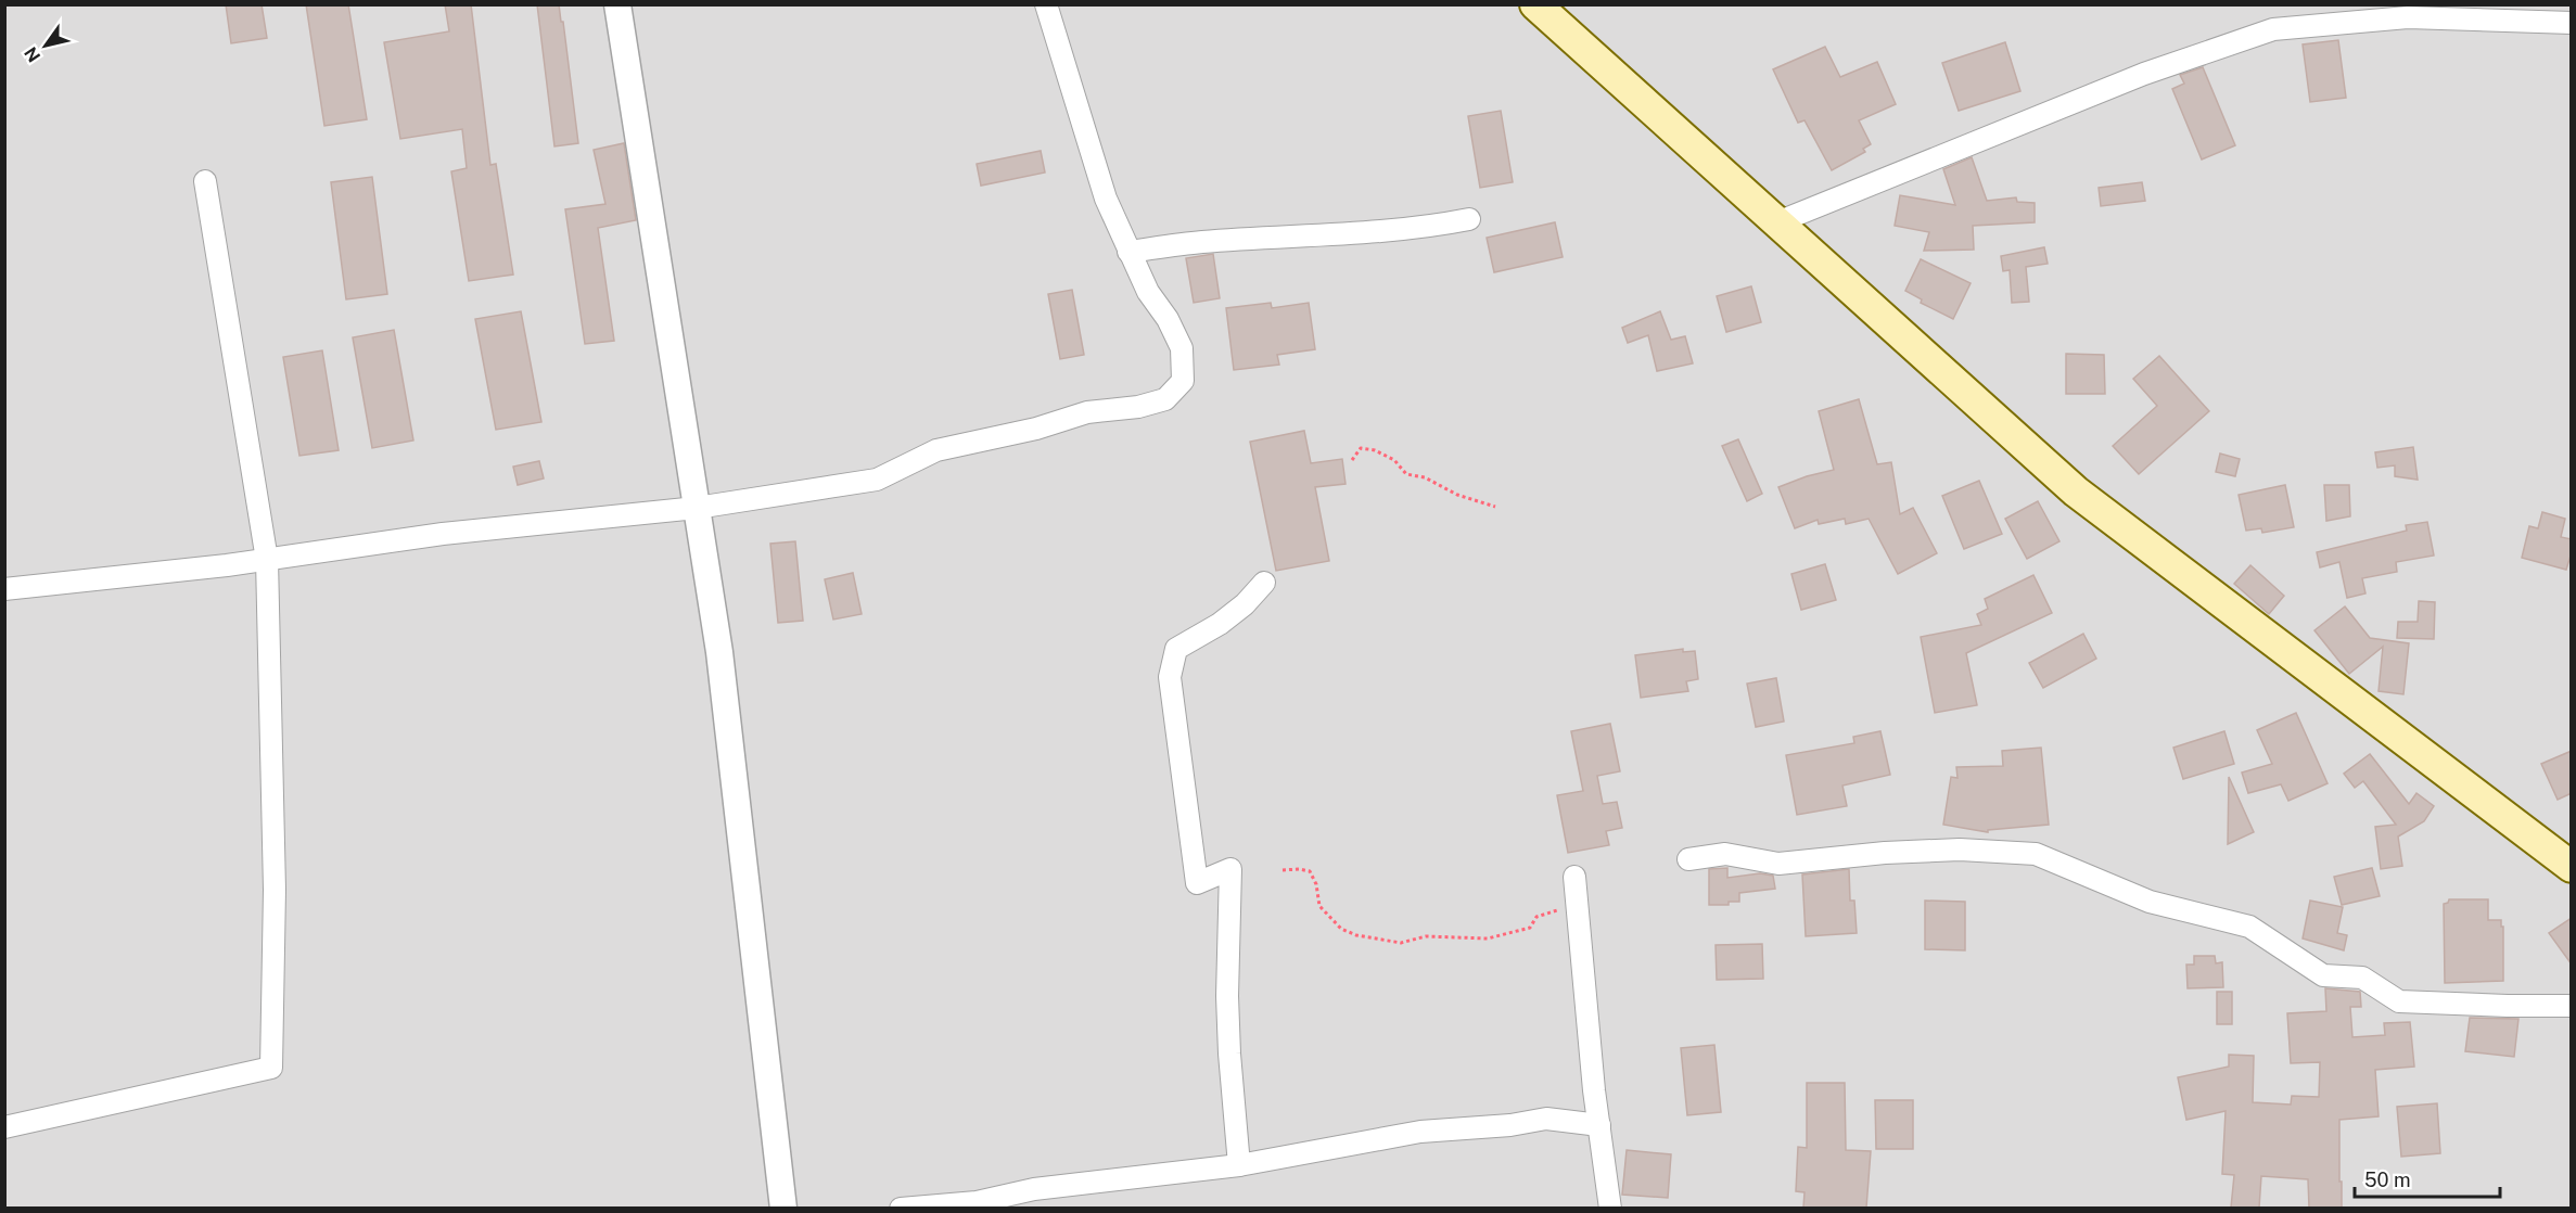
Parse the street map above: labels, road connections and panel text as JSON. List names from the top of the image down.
{
  "scale_bar": "50 m",
  "north": "bottom left"
}
